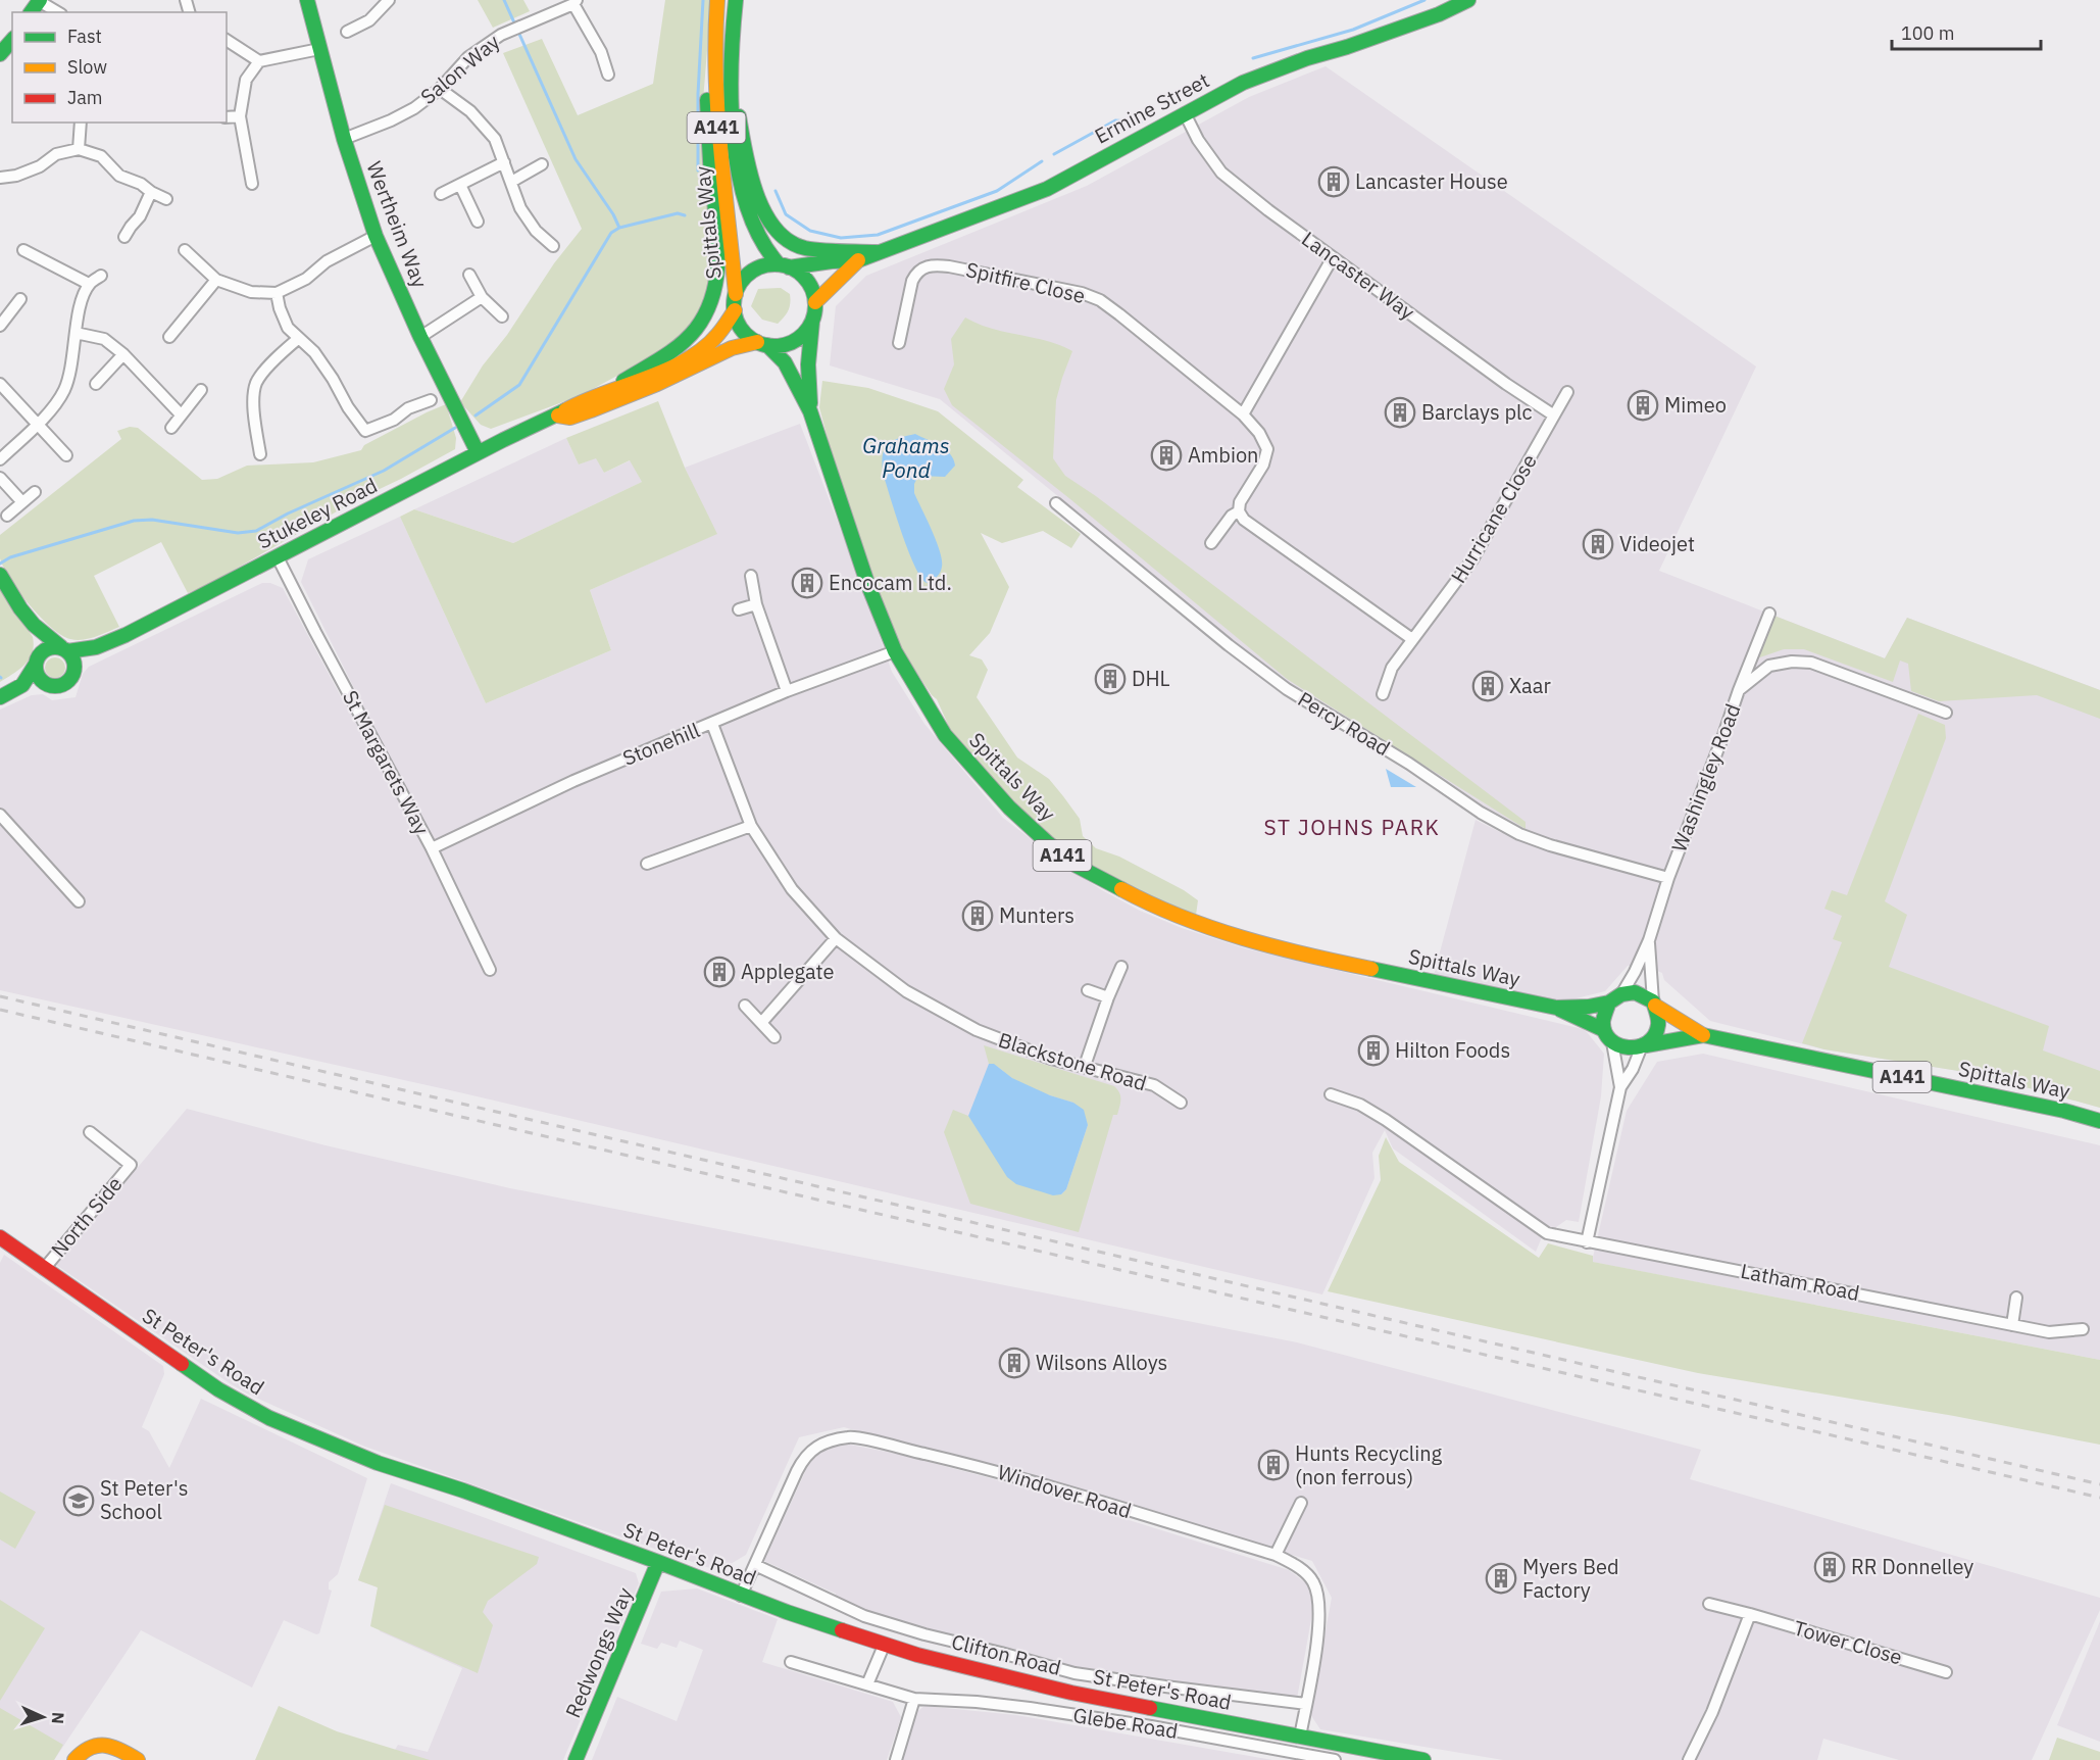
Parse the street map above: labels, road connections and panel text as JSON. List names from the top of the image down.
{
  "streets": {
    "main road": [
      "Ermine Street",
      "A141",
      "Spittals Way",
      "Wertheim Way",
      "Stukeley Road",
      "St Peter's Road",
      "Redwongs Way"
    ],
    "street": [
      "Salon Way",
      "Lancaster Way",
      "Spitfire Close",
      "Hurricane Close",
      "Percy Road",
      "Stonehill",
      "St Margarets Way",
      "Washingley Road",
      "Blackstone Road",
      "North Side",
      "Latham Road",
      "Windover Road",
      "Tower Close",
      "Clifton Road",
      "Glebe Road"
    ]
  },
  "crossings": [
    ["Salon Way", "Wertheim Way"],
    ["Ermine Street", "Spittals Way"],
    ["Ermine Street", "Lancaster Way"],
    ["Ermine Street", "Stukeley Road"],
    ["A141", "Spittals Way"],
    ["A141", "Washingley Road"],
    ["Spittals Way", "Stukeley Road"],
    ["Spittals Way", "Stonehill"],
    ["Spittals Way", "Washingley Road"],
    ["Wertheim Way", "Stukeley Road"],
    ["Lancaster Way", "Hurricane Close"],
    ["Stukeley Road", "St Margarets Way"],
    ["Percy Road", "Washingley Road"],
    ["Stonehill", "St Margarets Way"],
    ["Stonehill", "Blackstone Road"],
    ["North Side", "St Peter's Road"],
    ["St Peter's Road", "Windover Road"],
    ["St Peter's Road", "Redwongs Way"],
    ["Windover Road", "Clifton Road"]
  ],
  "districts": ["ST JOHNS PARK"],
  "water": ["Grahams Pond"],
  "places": {
    "building": [
      "Lancaster House",
      "Mimeo",
      "Barclays plc",
      "Ambion",
      "Videojet",
      "Encocam Ltd.",
      "DHL",
      "Xaar",
      "Munters",
      "Applegate",
      "Hilton Foods",
      "Wilsons Alloys",
      "Hunts Recycling (non ferrous)",
      "RR Donnelley",
      "Myers Bed Factory"
    ],
    "school or university": ["St Peter's School"]
  },
  "legend": ["Fast", "Slow", "Jam"],
  "scale_bar": "100 m",
  "north": "right"
}
